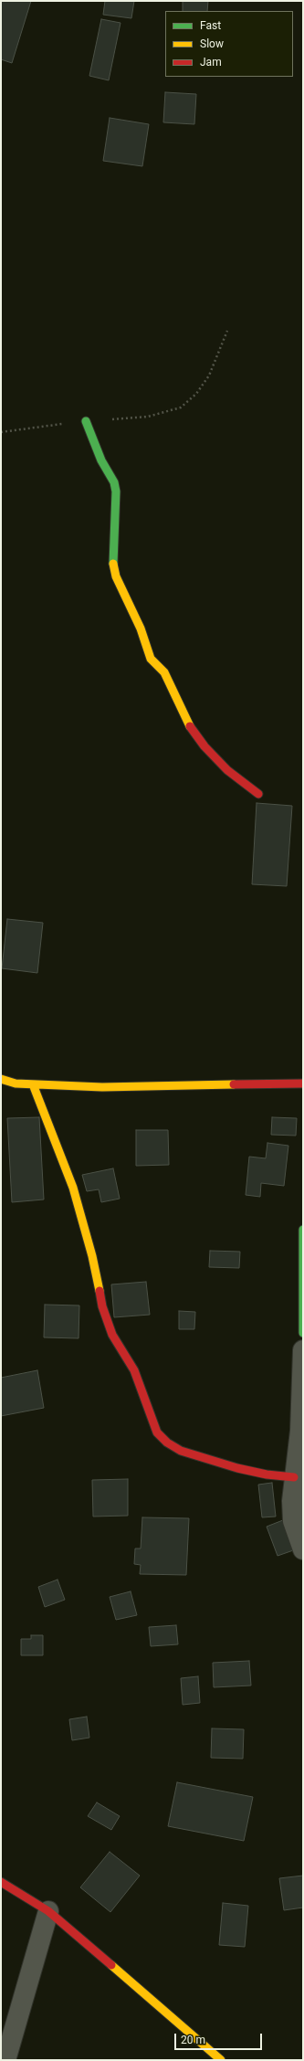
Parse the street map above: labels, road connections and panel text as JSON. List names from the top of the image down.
{
  "legend": ["Fast", "Slow", "Jam"],
  "scale_bar": "20 m"
}
